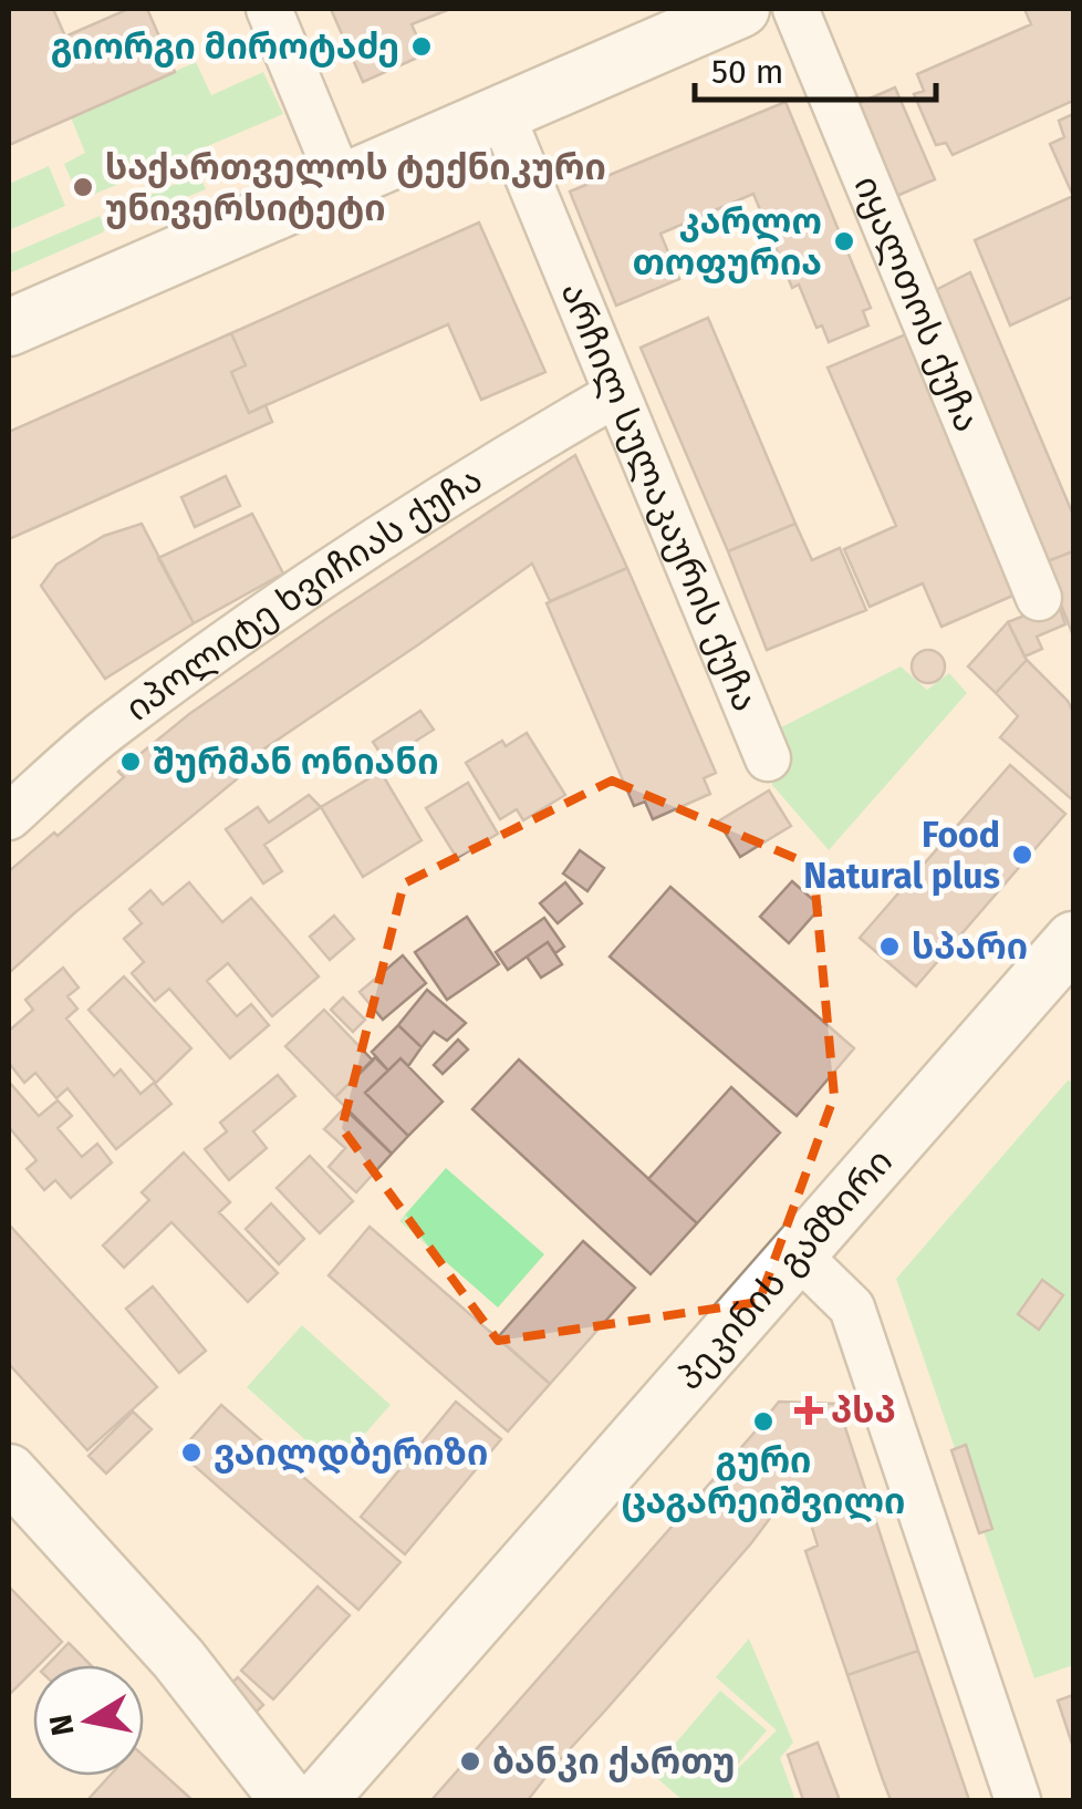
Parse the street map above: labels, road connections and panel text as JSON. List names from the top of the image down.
{
  "streets": {
    "main road": ["პეკინის გამზირი"],
    "street": ["იყალთოს ქუჩა", "არჩილ სულაკაურის ქუჩა", "იპოლიტე ხვიჩიას ქუჩა"]
  },
  "crossings": [
    ["არჩილ სულაკაურის ქუჩა", "იპოლიტე ხვიჩიას ქუჩა"]
  ],
  "places": {
    "other": [
      "გიორგი მიროტაძე",
      "საქართველოს ტექნიკური უნივერსიტეტი",
      "კარლო თოფურია",
      "შურმან ონიანი",
      "Food Natural plus",
      "სპარი",
      "გური ცაგარეიშვილი",
      "ვაილდბერიზი",
      "ბანკი ქართუ"
    ],
    "health": ["პსპ"]
  },
  "scale_bar": "50 m",
  "north": "left"
}
